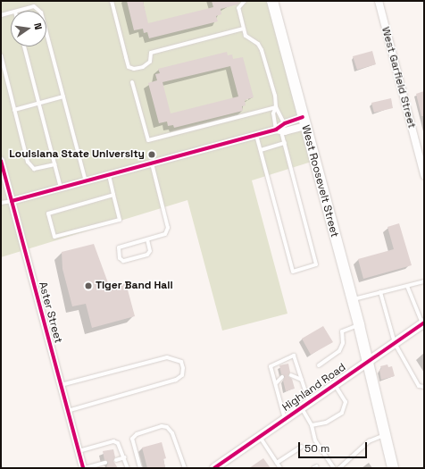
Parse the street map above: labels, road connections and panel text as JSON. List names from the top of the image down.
{
  "streets": {
    "main road": ["West Roosevelt Street"],
    "street": ["West Garfield Street", "Aster Street", "Highland Road"]
  },
  "crossings": [
    ["West Roosevelt Street", "Highland Road"]
  ],
  "places": ["Louisiana State University", "Tiger Band Hall"],
  "scale_bar": "50 m",
  "north": "right"
}
